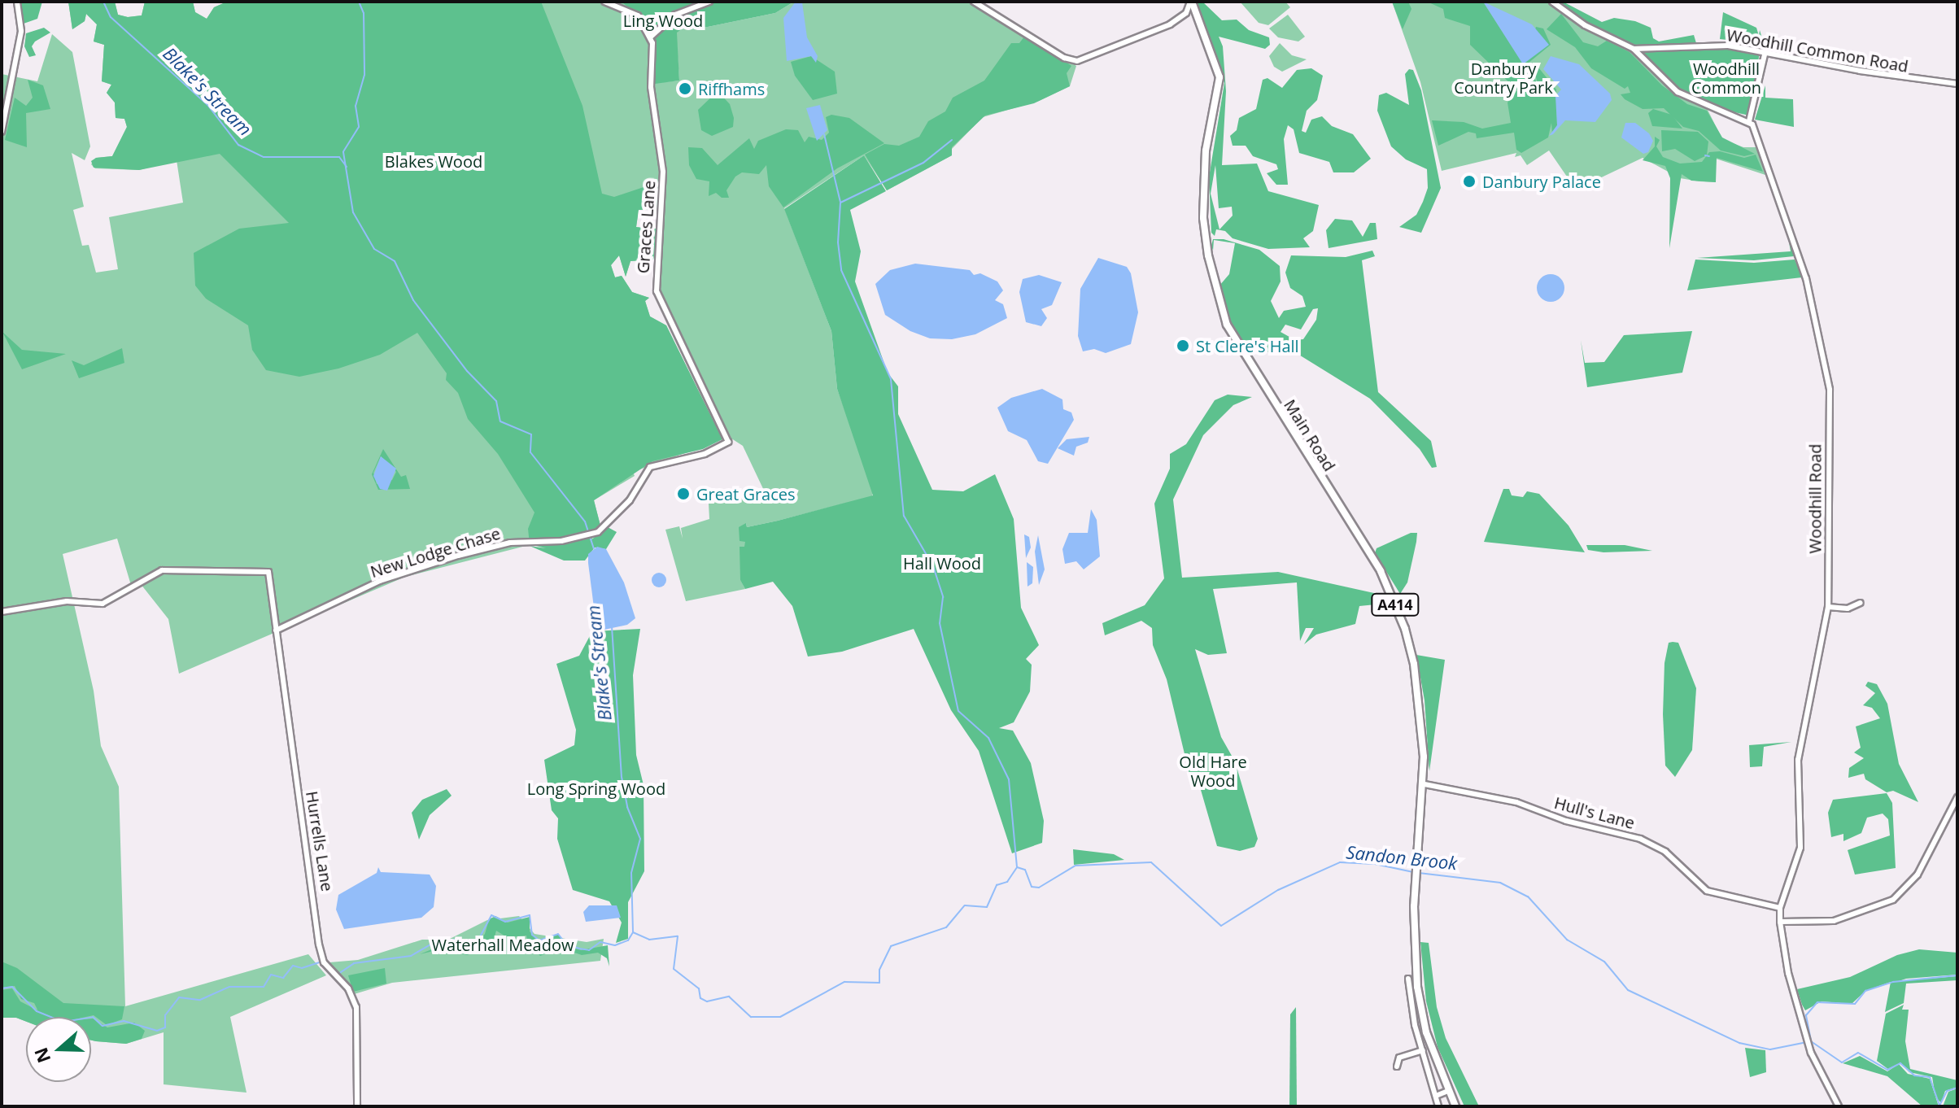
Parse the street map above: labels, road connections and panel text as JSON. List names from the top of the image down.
{
  "streets": {
    "main road": ["Main Road", "A414"],
    "street": [
      "Woodhill Common Road",
      "Graces Lane",
      "Woodhill Road",
      "New Lodge Chase",
      "Hull's Lane",
      "Hurrells Lane"
    ]
  },
  "crossings": [
    ["Graces Lane", "New Lodge Chase"],
    ["Main Road", "A414"],
    ["Main Road", "Hull's Lane"],
    ["Woodhill Road", "Hull's Lane"],
    ["New Lodge Chase", "Hurrells Lane"]
  ],
  "water": ["Blake's Stream", "Sandon Brook"],
  "parks": [
    "Ling Wood",
    "Danbury Country Park",
    "Woodhill Common",
    "Blakes Wood",
    "Hall Wood",
    "Old Hare Wood",
    "Long Spring Wood",
    "Waterhall Meadow"
  ],
  "places": [
    "Riffhams",
    "Danbury Palace",
    "St Clere's Hall",
    "Great Graces"
  ],
  "north": "left"
}
